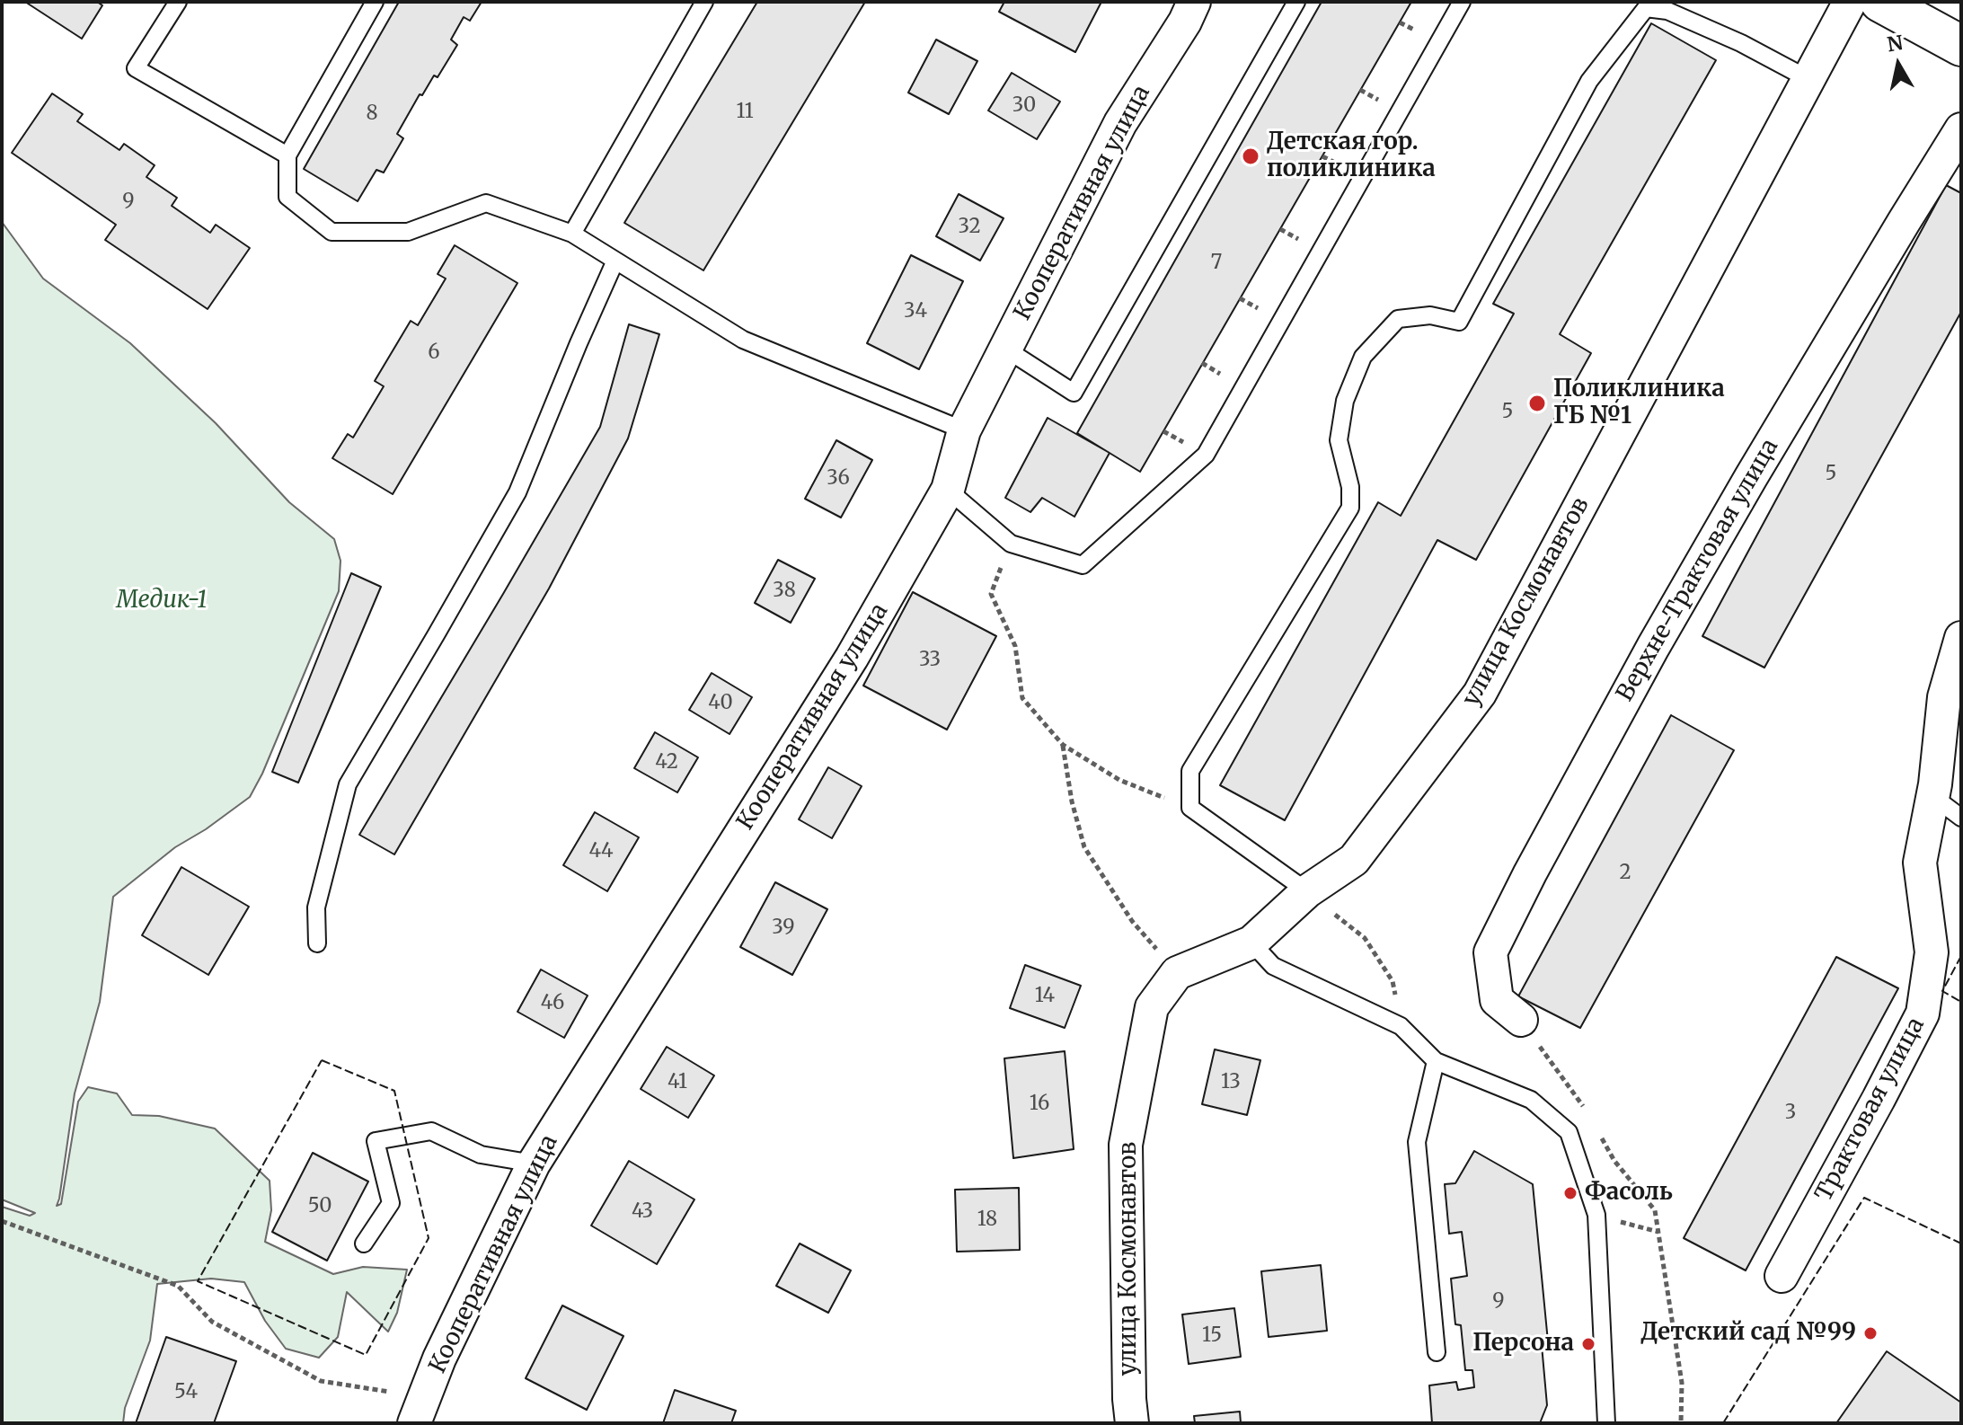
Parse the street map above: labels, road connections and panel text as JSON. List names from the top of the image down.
{
  "streets": {
    "street": [
      "Кооперативная улица",
      "Верхне-Трактовая улица",
      "улица Космонавтов",
      "Трактовая улица"
    ]
  },
  "parks": ["Медик-1"],
  "places": [
    "Детская гор. поликлиника",
    "Поликлиника ГБ №1",
    "Фасоль",
    "Детский сад №99",
    "Персона"
  ],
  "house_numbers": [
    "30",
    "11",
    "8",
    "9",
    "32",
    "7",
    "34",
    "6",
    "5",
    "5",
    "36",
    "38",
    "33",
    "40",
    "42",
    "44",
    "2",
    "39",
    "14",
    "46",
    "41",
    "13",
    "16",
    "3",
    "50",
    "43",
    "18",
    "9",
    "15",
    "54"
  ],
  "north": "top"
}
